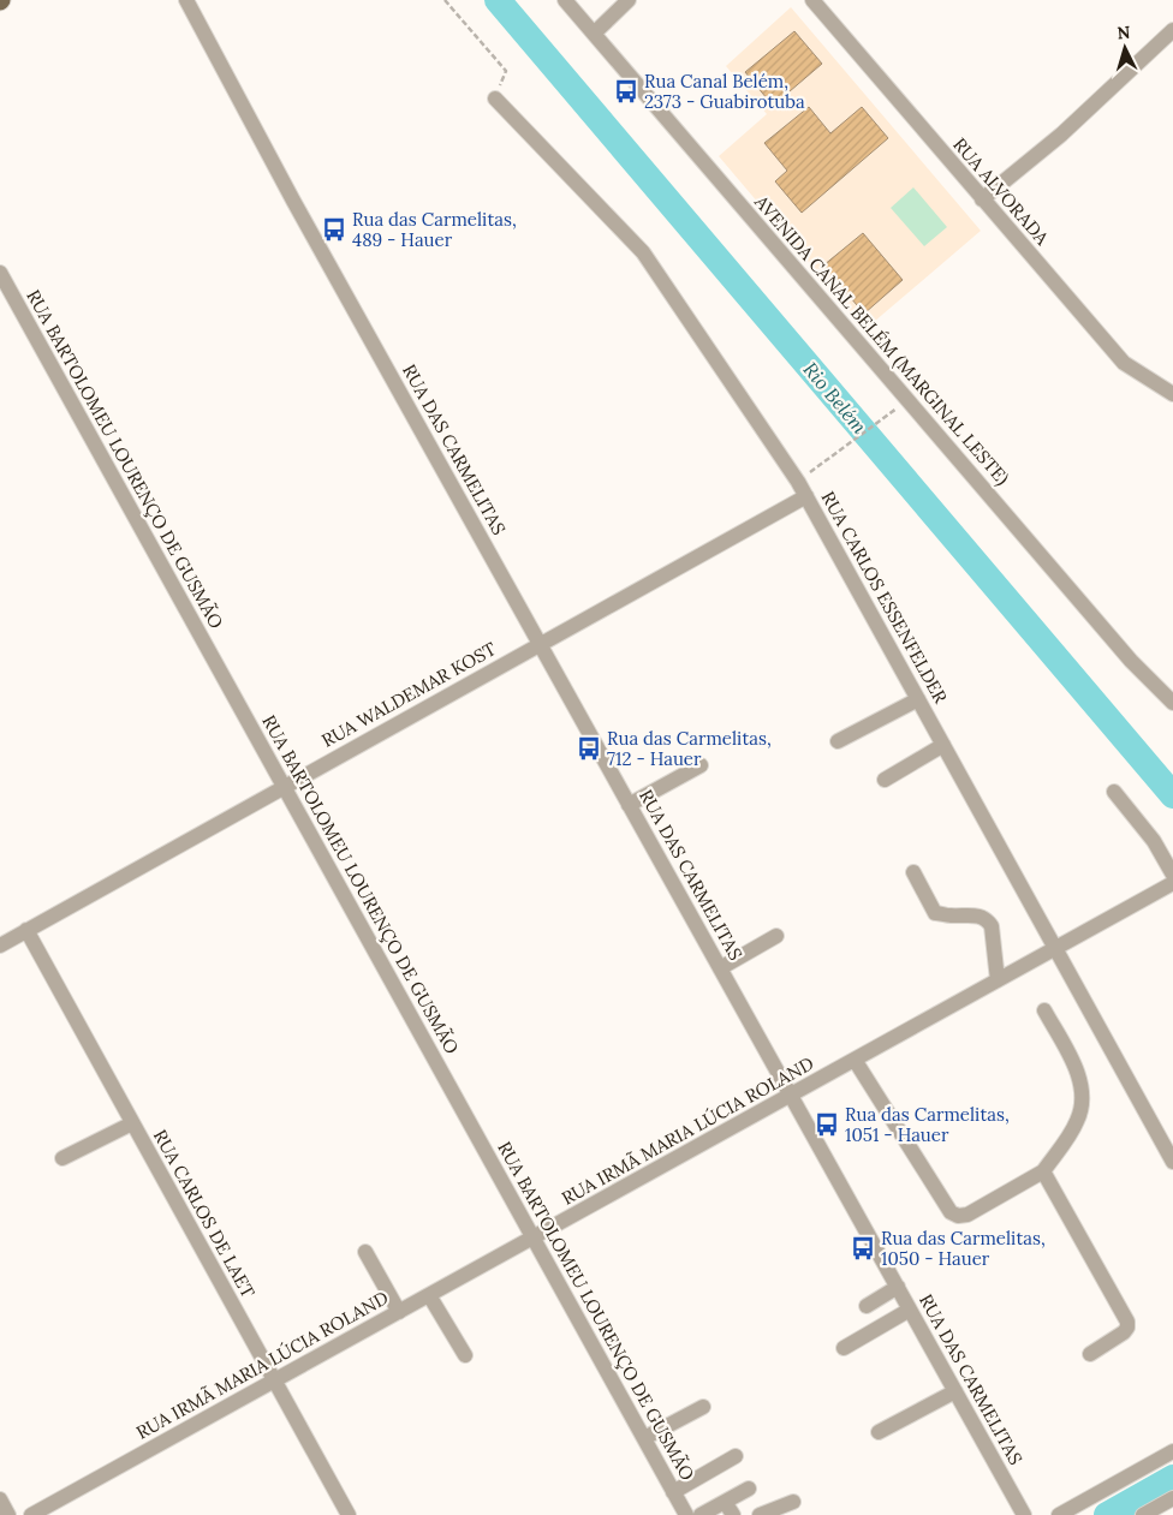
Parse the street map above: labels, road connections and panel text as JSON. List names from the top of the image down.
{
  "streets": {
    "street": [
      "RUA ALVORADA",
      "AVENIDA CANAL BELÉM (MARGINAL LESTE)",
      "RUA DAS CARMELITAS",
      "RUA BARTOLOMEU LOURENÇO DE GUSMÃO",
      "RUA CARLOS ESSENFELDER",
      "RUA WALDEMAR KOST",
      "RUA IRMÃ MARIA LÚCIA ROLAND",
      "RUA CARLOS DE LAET"
    ]
  },
  "crossings": [
    ["RUA DAS CARMELITAS", "RUA WALDEMAR KOST"],
    ["RUA DAS CARMELITAS", "RUA IRMÃ MARIA LÚCIA ROLAND"],
    ["RUA BARTOLOMEU LOURENÇO DE GUSMÃO", "RUA WALDEMAR KOST"],
    ["RUA BARTOLOMEU LOURENÇO DE GUSMÃO", "RUA IRMÃ MARIA LÚCIA ROLAND"],
    ["RUA CARLOS ESSENFELDER", "RUA WALDEMAR KOST"],
    ["RUA CARLOS ESSENFELDER", "RUA IRMÃ MARIA LÚCIA ROLAND"],
    ["RUA WALDEMAR KOST", "RUA CARLOS DE LAET"],
    ["RUA IRMÃ MARIA LÚCIA ROLAND", "RUA CARLOS DE LAET"]
  ],
  "water": ["Rio Belém"],
  "places": {
    "bus stop": [
      "Rua Canal Belém, 2373 - Guabirotuba",
      "Rua das Carmelitas, 489 - Hauer",
      "Rua das Carmelitas, 712 - Hauer",
      "Rua das Carmelitas, 1051 - Hauer",
      "Rua das Carmelitas, 1050 - Hauer"
    ]
  },
  "north": "top"
}
